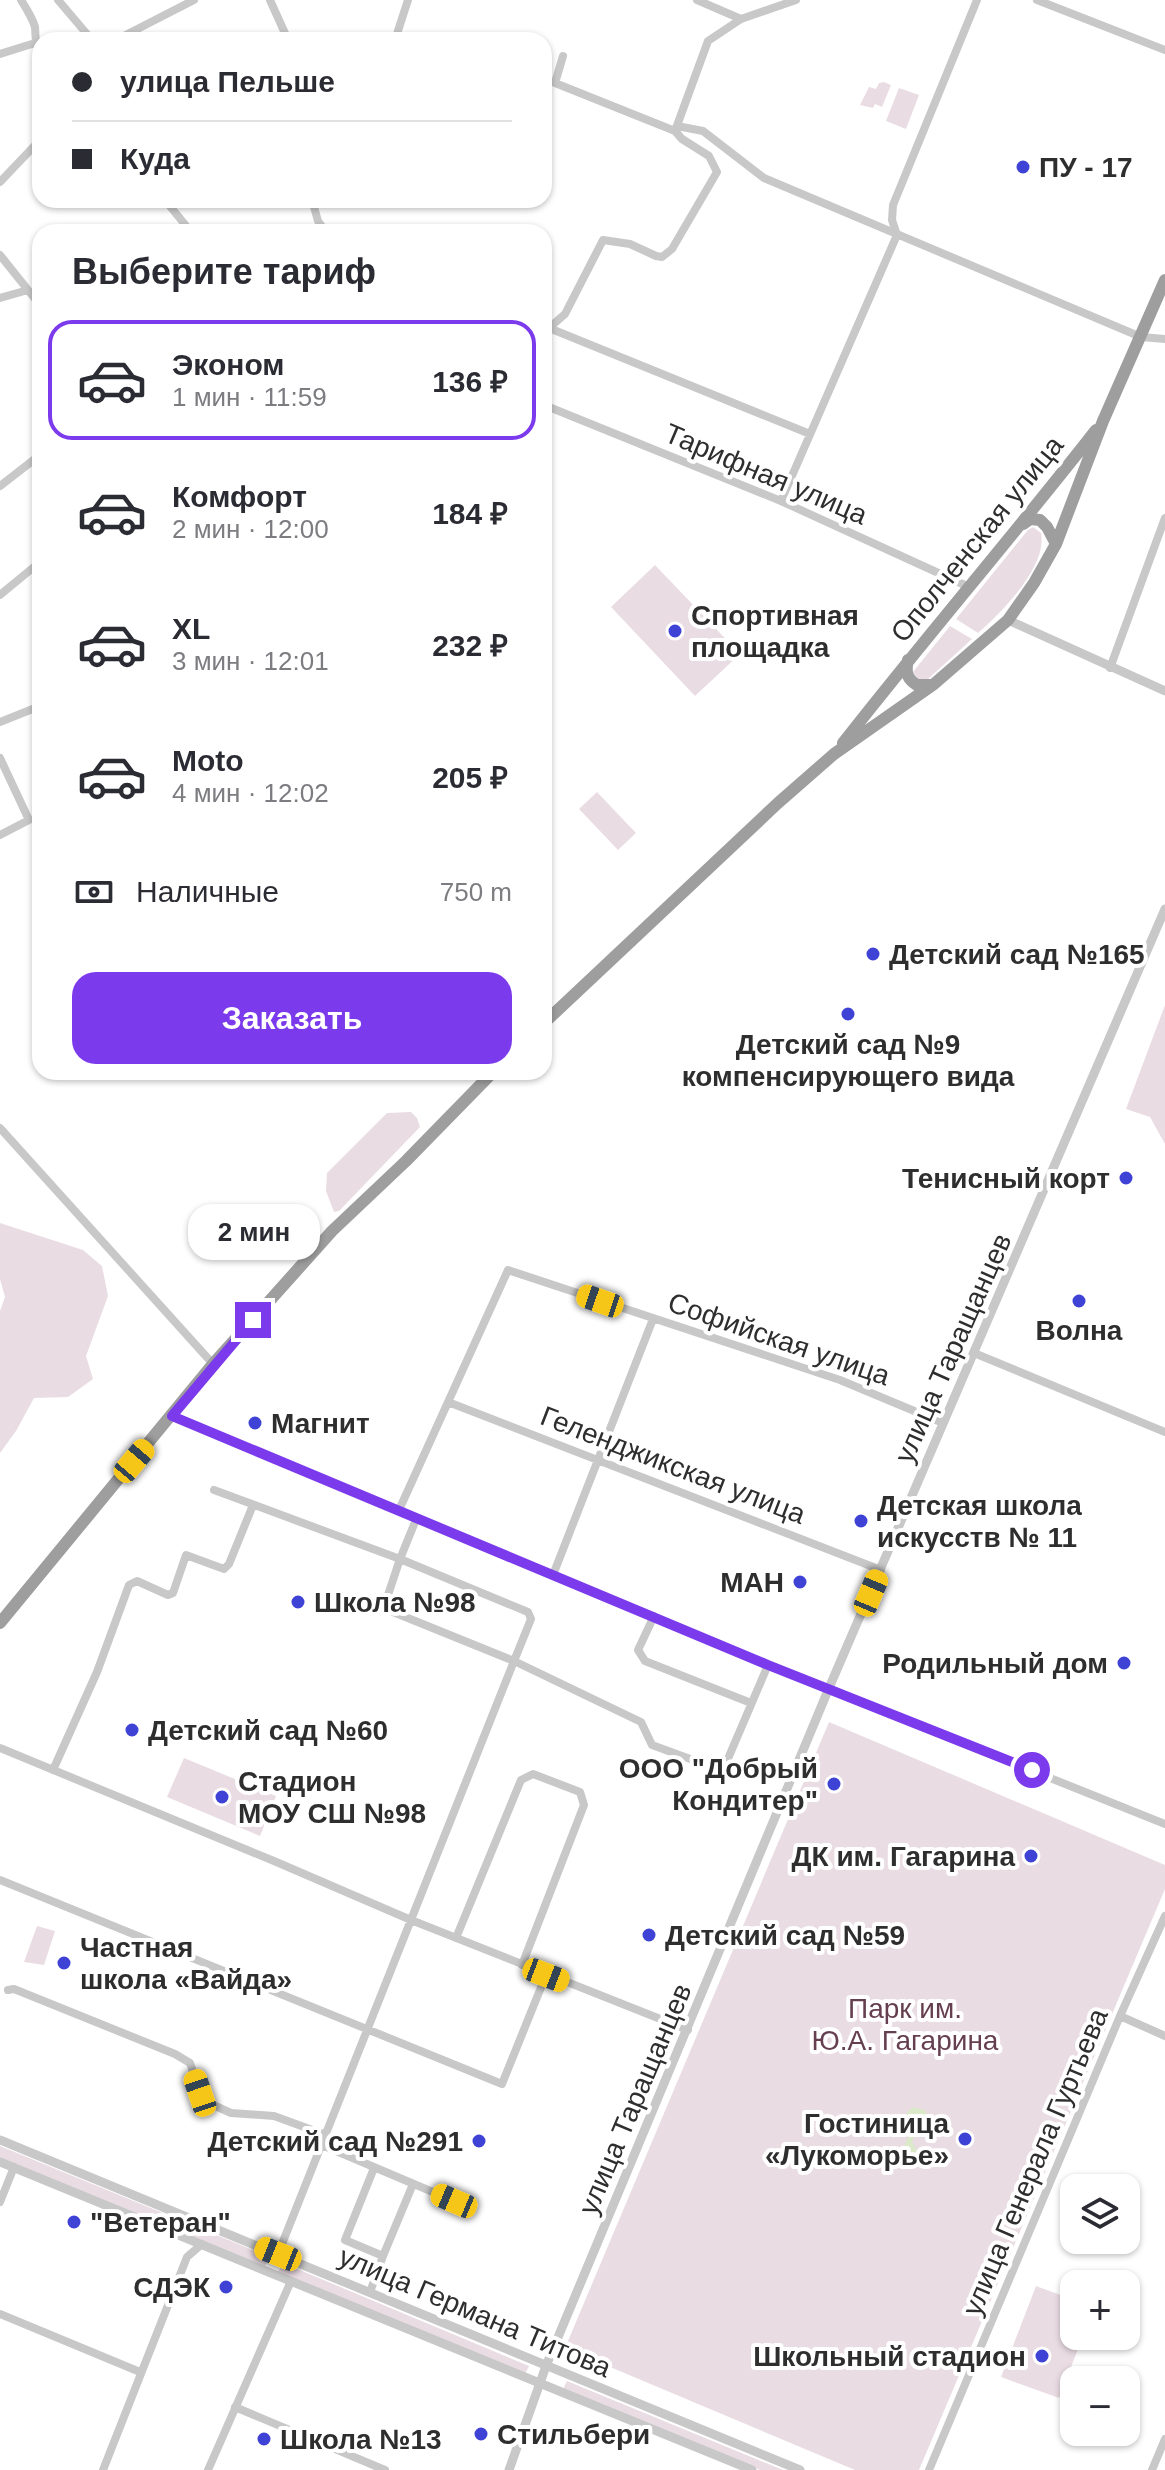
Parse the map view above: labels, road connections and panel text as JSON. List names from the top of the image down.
{
  "streets": {
    "highway": ["Ополченская улица"],
    "street": [
      "Тарифная улица",
      "Софийская улица",
      "улица Таращанцев",
      "Геленджикская улица",
      "улица Генерала Гуртьева",
      "улица Германа Титова"
    ]
  },
  "crossings": [
    ["Тарифная улица", "Ополченская улица"],
    ["Софийская улица", "улица Таращанцев"],
    ["Софийская улица", "Геленджикская улица"],
    ["улица Таращанцев", "Геленджикская улица"],
    ["улица Таращанцев", "улица Германа Титова"]
  ],
  "parks": ["Парк им. Ю.А. Гагарина"],
  "places": [
    "ПУ - 17",
    "Спортивная площадка",
    "Детский сад №165",
    "Детский сад №9 компенсирующего вида",
    "Тенисный корт",
    "Волна",
    "Магнит",
    "Детская школа искусств № 11",
    "МАН",
    "Школа №98",
    "Родильный дом",
    "Детский сад №60",
    "ООО \"Добрый Кондитер\"",
    "Стадион МОУ СШ №98",
    "ДК им. Гагарина",
    "Детский сад №59",
    "Частная школа «Вайда»",
    "Гостиница «Лукоморье»",
    "Детский сад №291",
    "\"Ветеран\"",
    "СДЭК",
    "Школьный стадион",
    "Стильбери",
    "Школа №13"
  ],
  "page": {
    "banner": ["улица Пельше", "Куда"],
    "heading": "Выберите тариф",
    "list": [
      {
        "name": "Эконом",
        "note": "1 мин · 11:59",
        "value": "136 ₽"
      },
      {
        "name": "Комфорт",
        "note": "2 мин · 12:00",
        "value": "184 ₽"
      },
      {
        "name": "XL",
        "note": "3 мин · 12:01",
        "value": "232 ₽"
      },
      {
        "name": "Moto",
        "note": "4 мин · 12:02",
        "value": "205 ₽"
      }
    ],
    "pay": ["Наличные", "750 m"],
    "buttons": "Заказать",
    "bubble": "2 мин",
    "map_buttons": ["+", "−"]
  }
}
